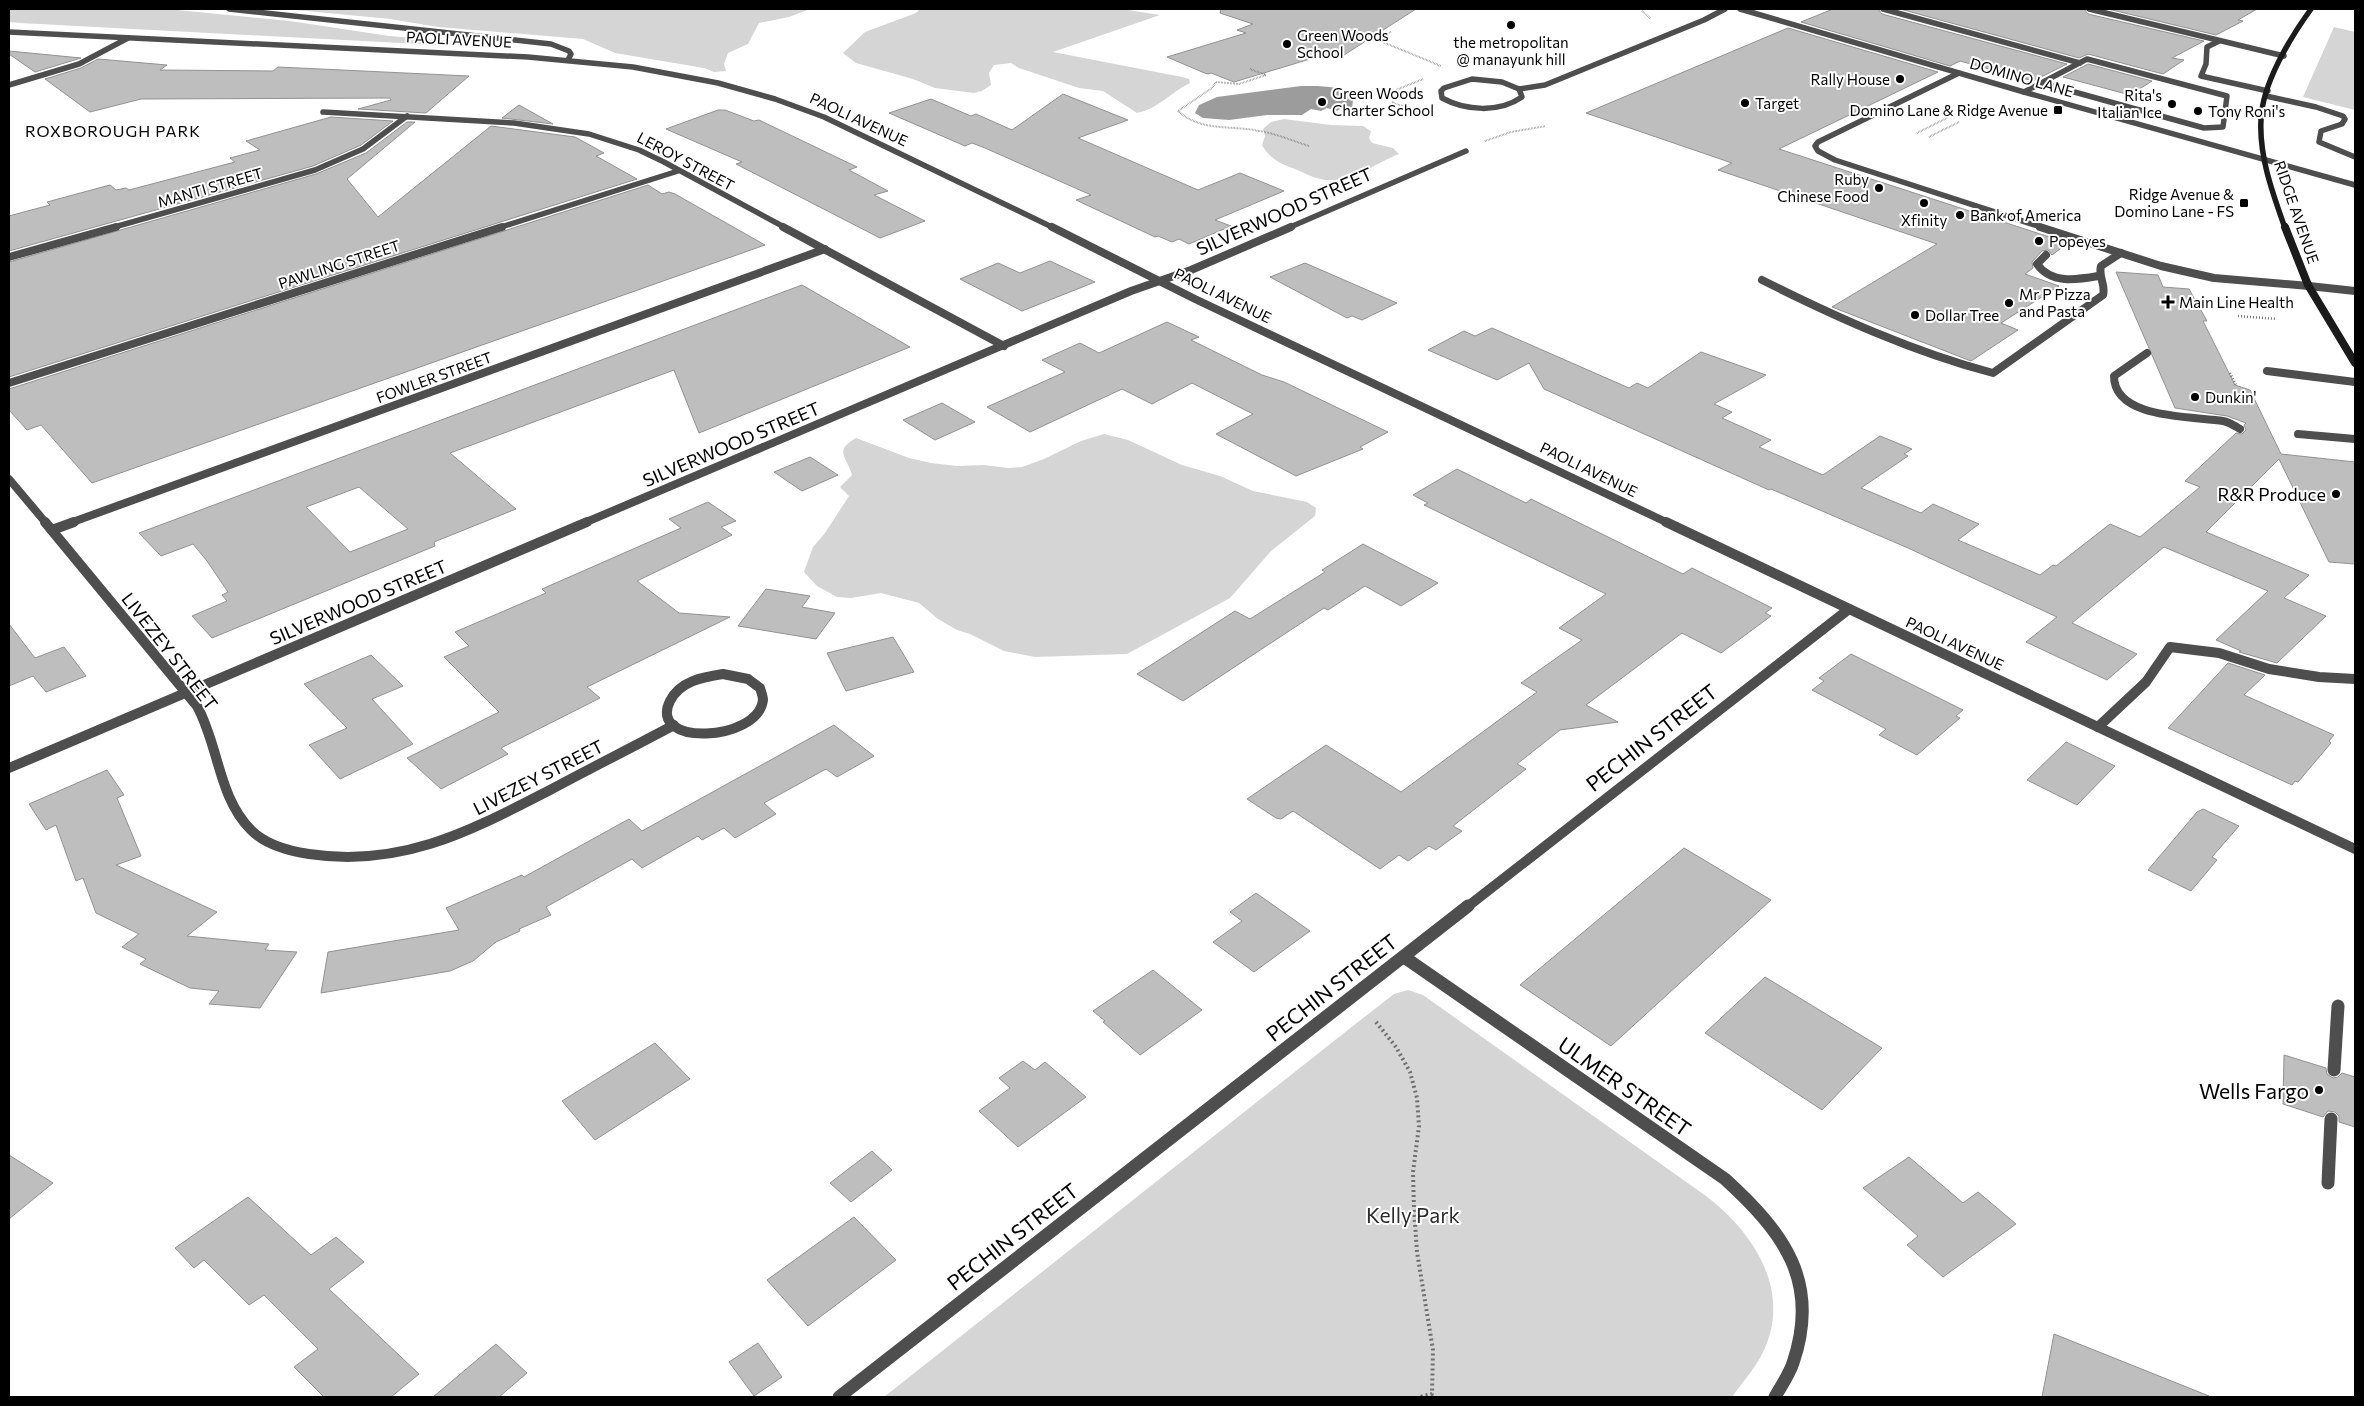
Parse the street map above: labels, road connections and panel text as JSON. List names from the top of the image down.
{
  "streets": {
    "main road": ["RIDGE AVENUE"],
    "street": [
      "PAOLI AVENUE",
      "DOMINO LANE",
      "LEROY STREET",
      "MANTI STREET",
      "SILVERWOOD STREET",
      "PAWLING STREET",
      "FOWLER STREET",
      "LIVEZEY STREET",
      "PECHIN STREET",
      "ULMER STREET"
    ]
  },
  "crossings": [
    ["PAOLI AVENUE", "SILVERWOOD STREET"],
    ["PAOLI AVENUE", "PECHIN STREET"],
    ["DOMINO LANE", "RIDGE AVENUE"],
    ["LEROY STREET", "MANTI STREET"],
    ["LEROY STREET", "SILVERWOOD STREET"],
    ["LEROY STREET", "PAWLING STREET"],
    ["LEROY STREET", "FOWLER STREET"],
    ["SILVERWOOD STREET", "LIVEZEY STREET"],
    ["FOWLER STREET", "LIVEZEY STREET"],
    ["PECHIN STREET", "ULMER STREET"]
  ],
  "districts": ["ROXBOROUGH PARK"],
  "parks": ["Kelly Park"],
  "places": {
    "other": [
      "the metropolitan @ manayunk hill",
      "Green Woods School",
      "Rally House",
      "Green Woods Charter School",
      "Target",
      "Rita's Italian Ice",
      "Tony Roni's",
      "Ruby Chinese Food",
      "Xfinity",
      "Bank of America",
      "Popeyes",
      "Mr P Pizza and Pasta",
      "Dollar Tree",
      "Dunkin'",
      "R&R Produce",
      "Wells Fargo"
    ],
    "transit": ["Domino Lane & Ridge Avenue", "Ridge Avenue & Domino Lane - FS"],
    "health": ["Main Line Health"]
  }
}
